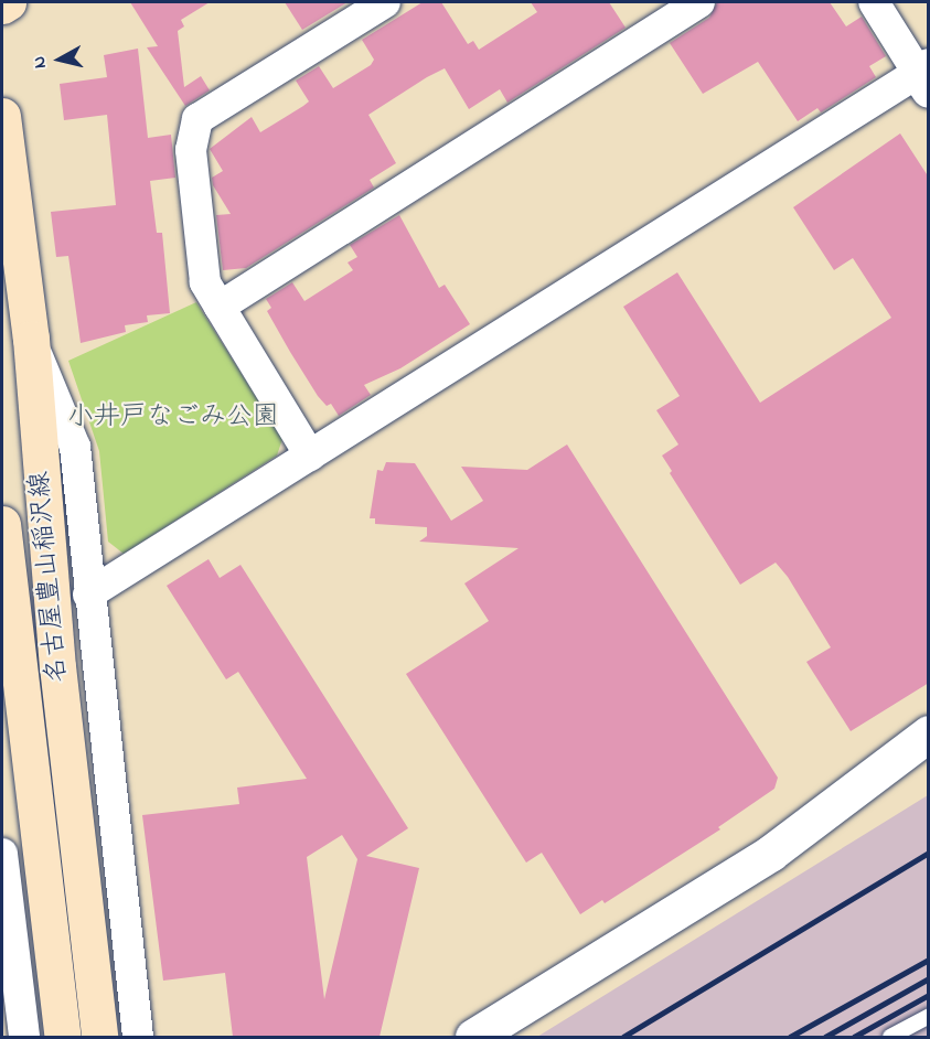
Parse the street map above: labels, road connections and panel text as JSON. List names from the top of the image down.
{
  "streets": {
    "main road": ["名古屋豊山稲沢線"]
  },
  "parks": ["小井戸なごみ公園"],
  "north": "left"
}
